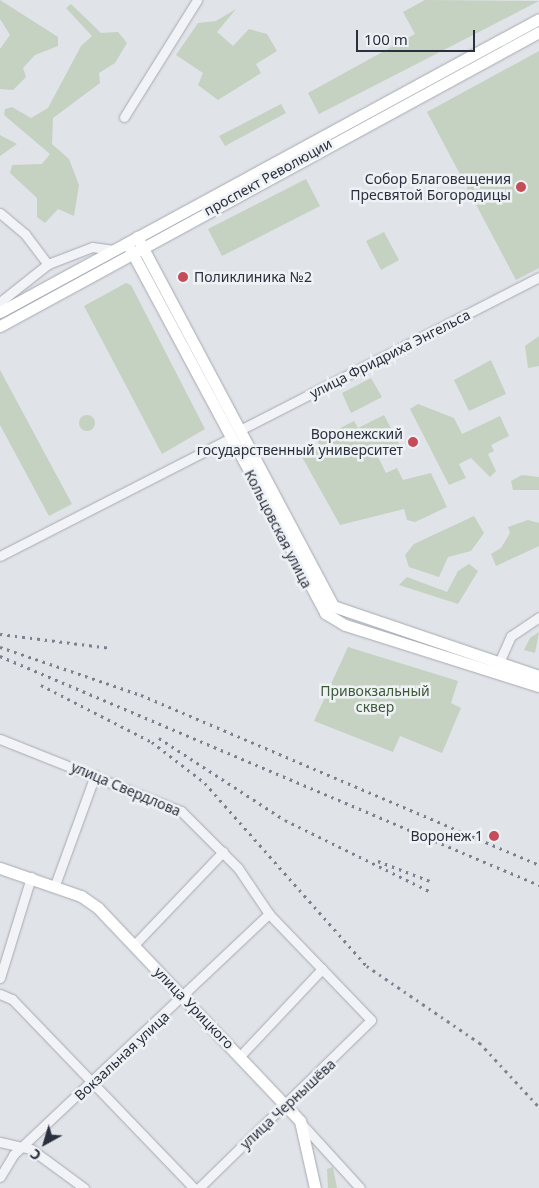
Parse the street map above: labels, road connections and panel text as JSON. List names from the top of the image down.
{
  "streets": {
    "main road": ["проспект Революции", "Кольцовская улица", "улица Урицкого"],
    "street": [
      "улица Фридриха Энгельса",
      "улица Свердлова",
      "Вокзальная улица",
      "улица Чернышёва"
    ]
  },
  "crossings": [
    ["проспект Революции", "Кольцовская улица"],
    ["улица Фридриха Энгельса", "Кольцовская улица"],
    ["улица Свердлова", "Вокзальная улица"],
    ["улица Свердлова", "улица Чернышёва"],
    ["улица Урицкого", "Вокзальная улица"],
    ["улица Урицкого", "улица Чернышёва"]
  ],
  "parks": ["Привокзальный сквер"],
  "places": [
    "Собор Благовещения Пресвятой Богородицы",
    "Поликлиника №2",
    "Воронежский государственный университет",
    "Воронеж 1"
  ],
  "scale_bar": "100 m",
  "north": "bottom left"
}
